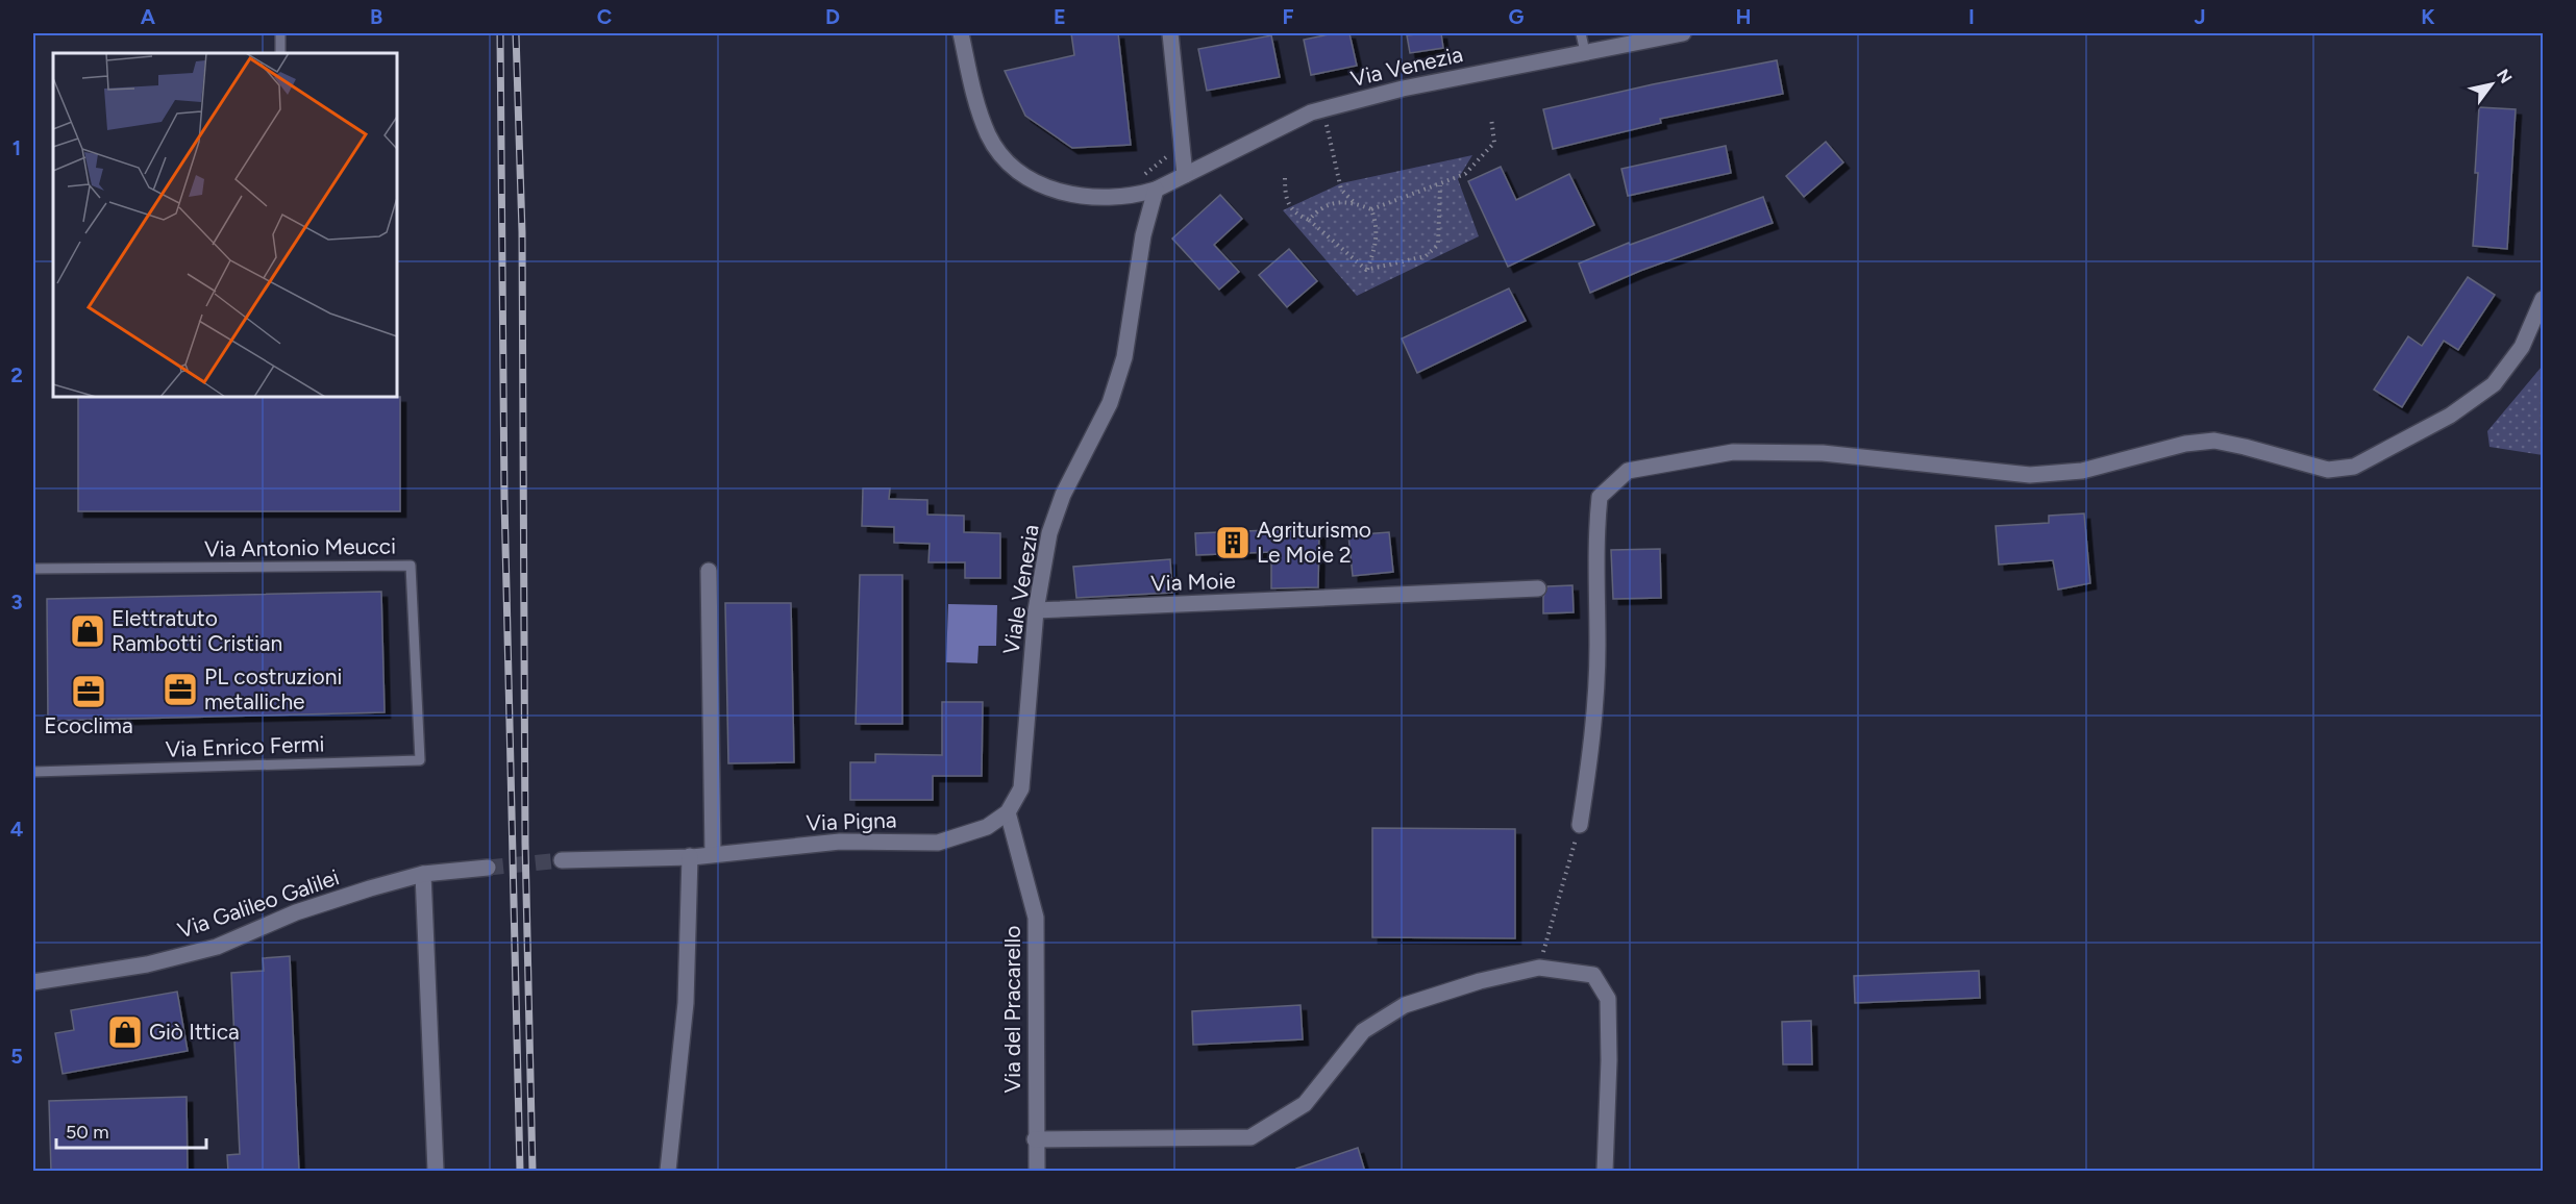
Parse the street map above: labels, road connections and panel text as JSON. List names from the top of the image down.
{
  "streets": {
    "street": [
      "Via Venezia",
      "Via Moie",
      "Viale Venezia",
      "Via Pigna",
      "Via Galileo Galilei",
      "Via del Pracarello"
    ],
    "lane": ["Via Antonio Meucci", "Via Enrico Fermi"]
  },
  "crossings": [
    ["Via Venezia", "Viale Venezia"],
    ["Via Antonio Meucci", "Via Enrico Fermi"],
    ["Via Moie", "Viale Venezia"],
    ["Viale Venezia", "Via Pigna"],
    ["Viale Venezia", "Via del Pracarello"],
    ["Via Pigna", "Via del Pracarello"]
  ],
  "places": {
    "building": ["Agriturismo Le Moie 2"],
    "shop": ["Elettratuto Rambotti Cristian", "Giò Ittica"],
    "office": ["PL costruzioni metalliche", "Ecoclima"]
  },
  "scale_bar": "50 m",
  "north": "top right",
  "grid": {
    "columns": [
      "A",
      "B",
      "C",
      "D",
      "E",
      "F",
      "G",
      "H",
      "I",
      "J",
      "K"
    ],
    "rows": [
      "1",
      "2",
      "3",
      "4",
      "5"
    ]
  }
}
